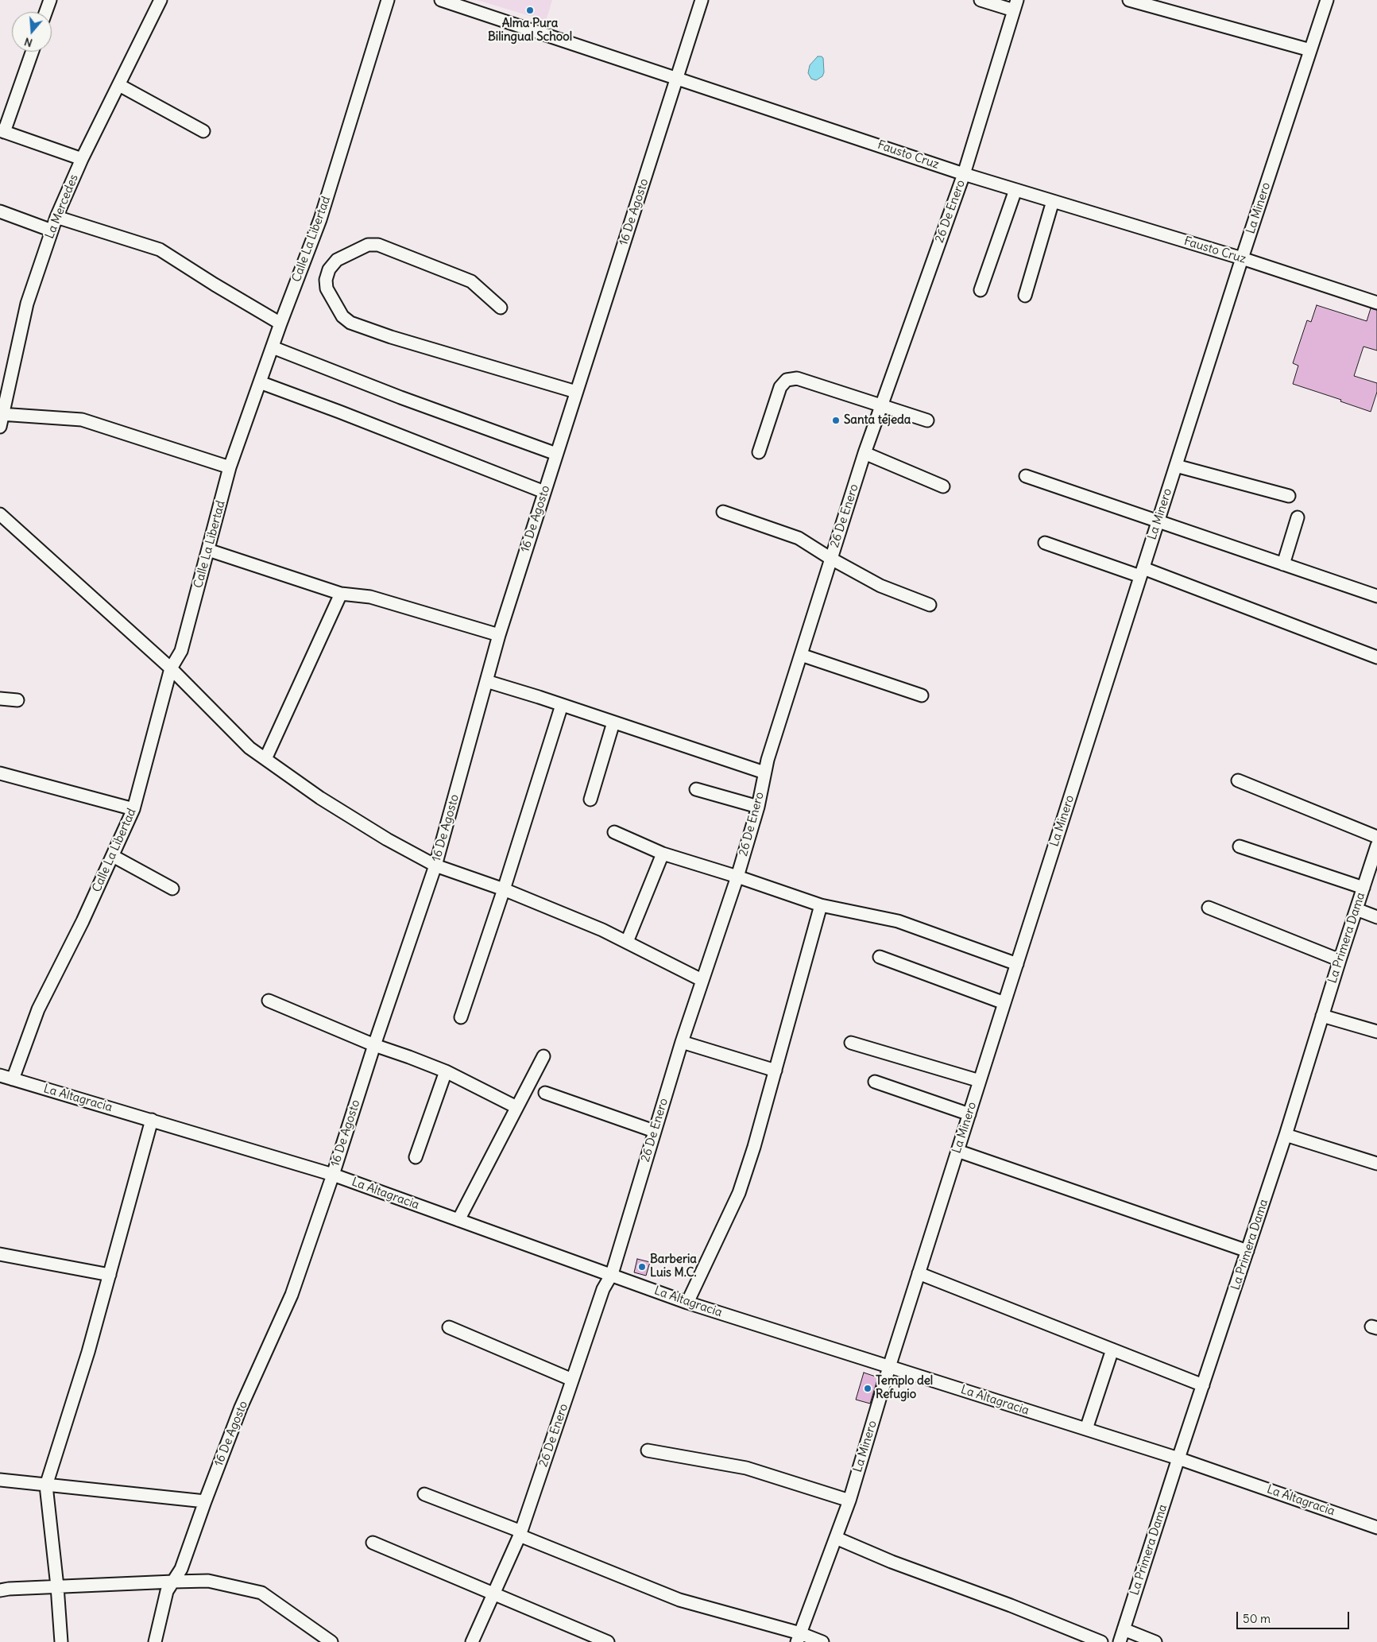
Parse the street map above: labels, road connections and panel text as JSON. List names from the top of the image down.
{
  "streets": {
    "street": [
      "Fausto Cruz",
      "La Mercedes",
      "La Minero",
      "26 De Enero",
      "16 De Agosto",
      "Calle La Libertad",
      "La Primera Dama",
      "La Altagracia"
    ]
  },
  "crossings": [
    ["Fausto Cruz", "La Minero"],
    ["Fausto Cruz", "26 De Enero"],
    ["Fausto Cruz", "16 De Agosto"],
    ["La Minero", "La Altagracia"],
    ["26 De Enero", "La Altagracia"],
    ["16 De Agosto", "La Altagracia"],
    ["Calle La Libertad", "La Altagracia"],
    ["La Primera Dama", "La Altagracia"]
  ],
  "places": [
    "Alma Pura Bilingual School",
    "Santa tejeda",
    "Barberia Luis M.C.",
    "Templo del Refugio"
  ],
  "scale_bar": "50 m",
  "north": "bottom"
}
